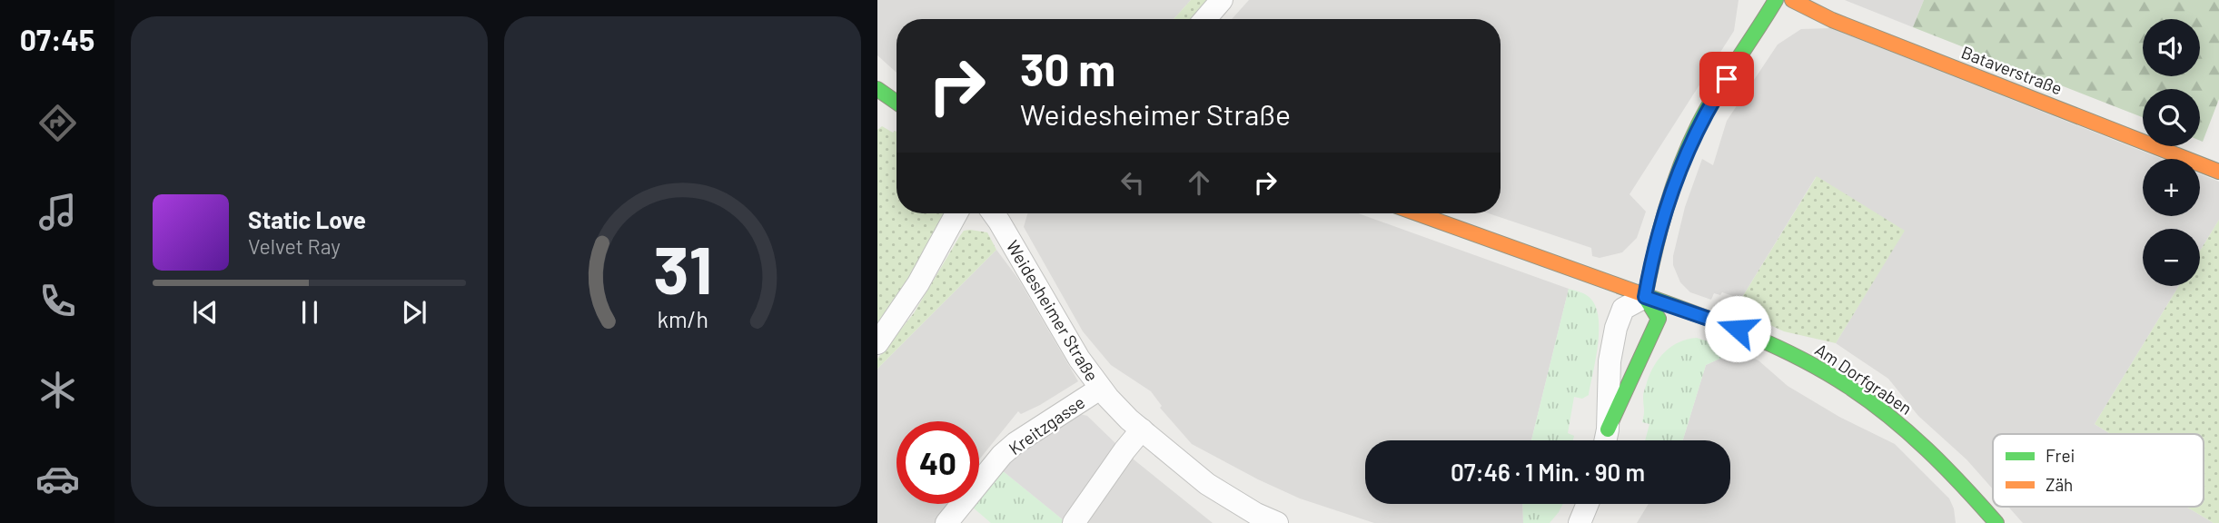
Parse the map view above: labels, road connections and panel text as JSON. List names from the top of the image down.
{
  "streets": {
    "street": [
      "Bataverstraße",
      "Weidesheimer Straße",
      "Am Dorfgraben",
      "Kreitzgasse"
    ]
  },
  "crossings": [
    ["Weidesheimer Straße", "Kreitzgasse"]
  ],
  "legend": ["Frei", "Zäh"],
  "page": {
    "tabs": "07:45",
    "map_buttons": ["+", "−"],
    "turn": ["30 m", "Weidesheimer Straße"],
    "song": ["Static Love", "Velvet Ray"],
    "limit": "40",
    "trip": "07:46 · 1 Min. · 90 m",
    "gauge": ["31", "km/h"]
  }
}
